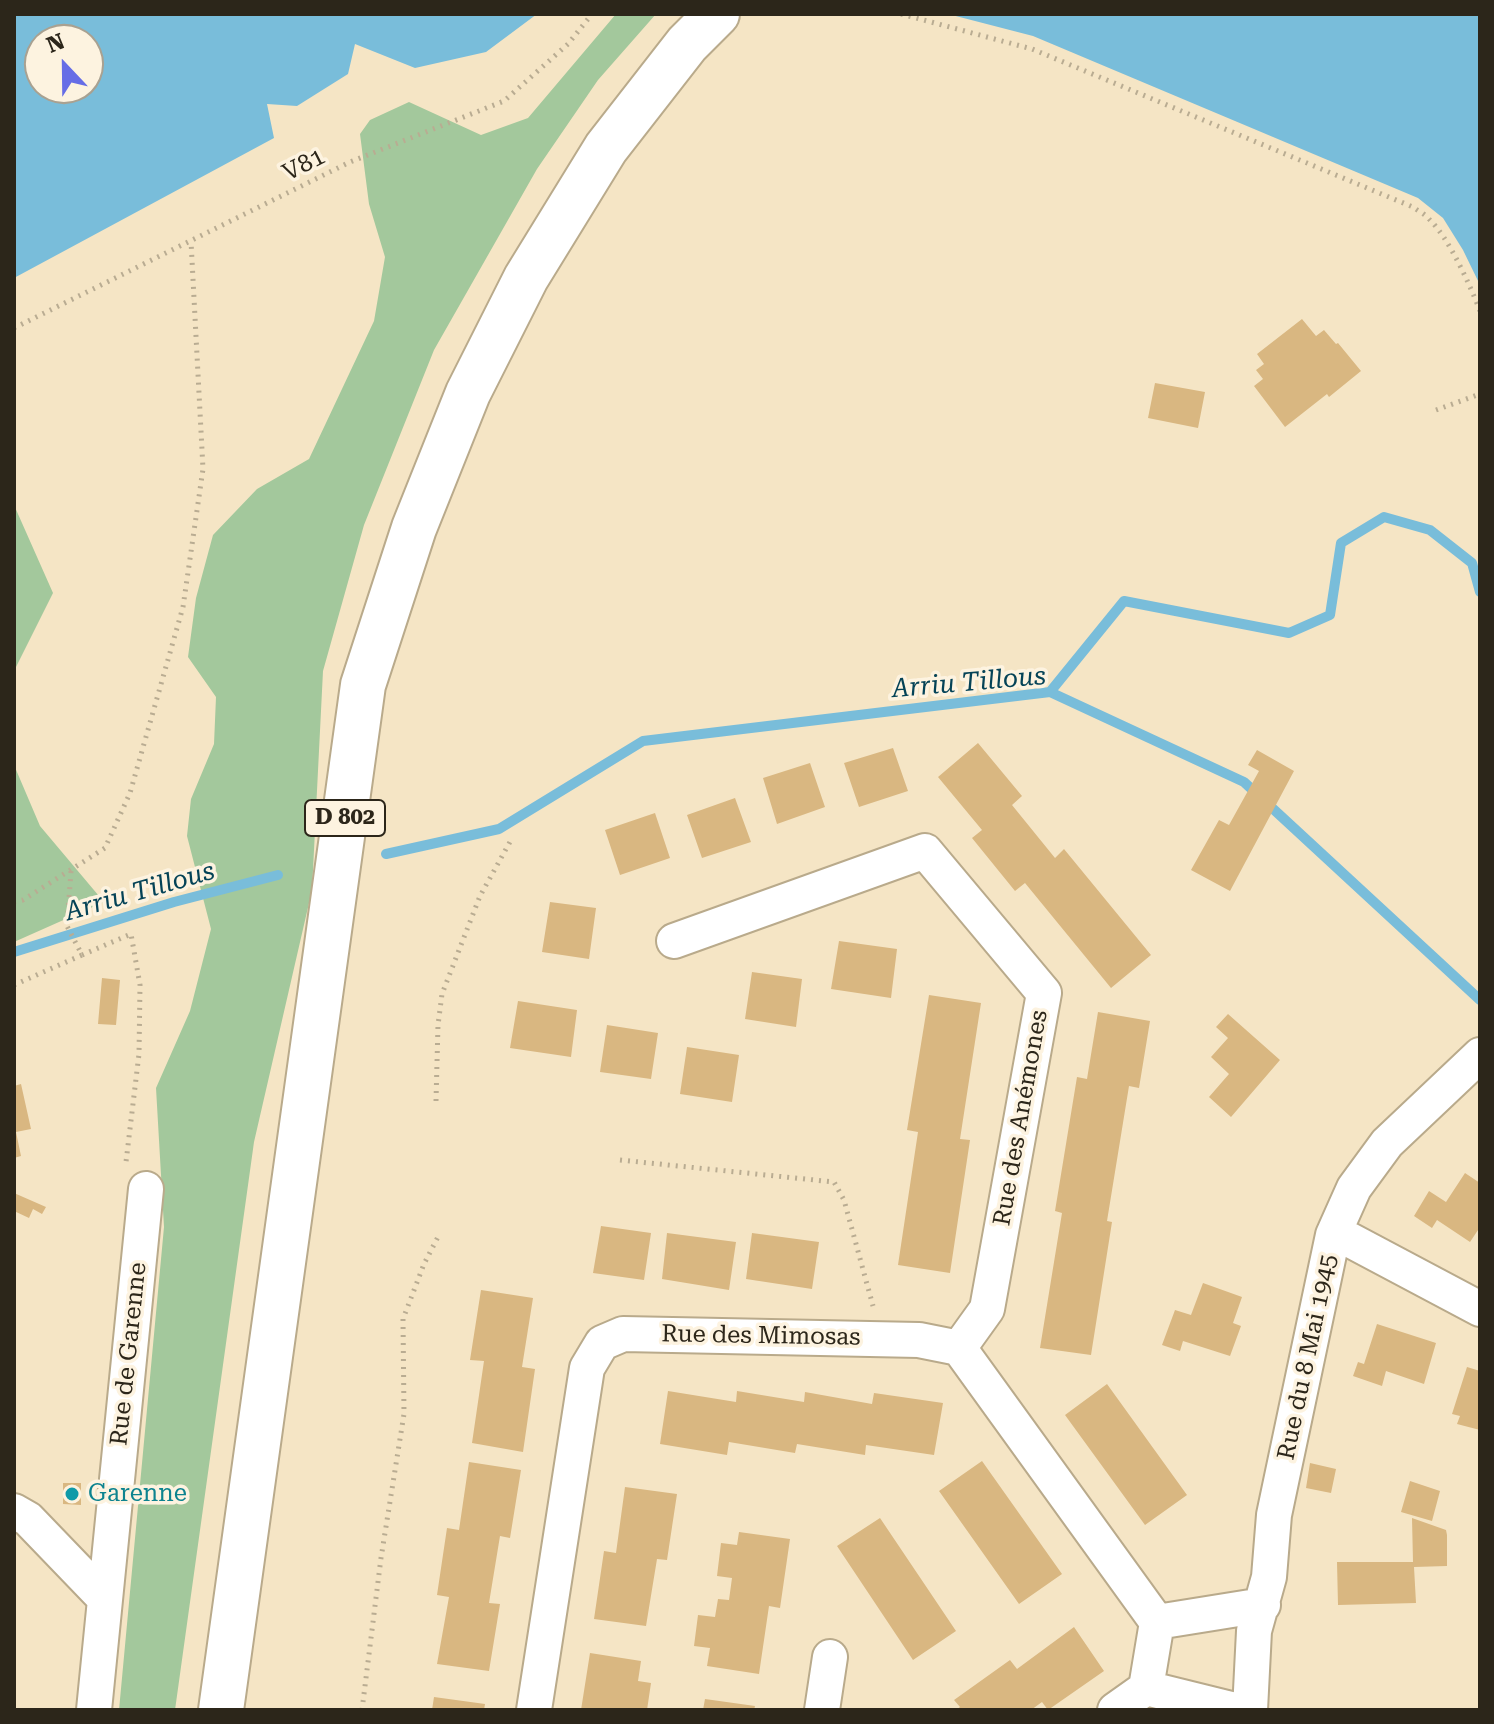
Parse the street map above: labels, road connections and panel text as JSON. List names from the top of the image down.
{
  "streets": {
    "main road": ["D 802"],
    "street": [
      "Rue des Anémones",
      "Rue des Mimosas",
      "Rue de Garenne",
      "Rue du 8 Mai 1945"
    ],
    "path": ["V81"]
  },
  "crossings": [
    ["Rue des Anémones", "Rue des Mimosas"]
  ],
  "water": ["Arriu Tillous"],
  "places": ["Garenne"],
  "north": "top"
}
